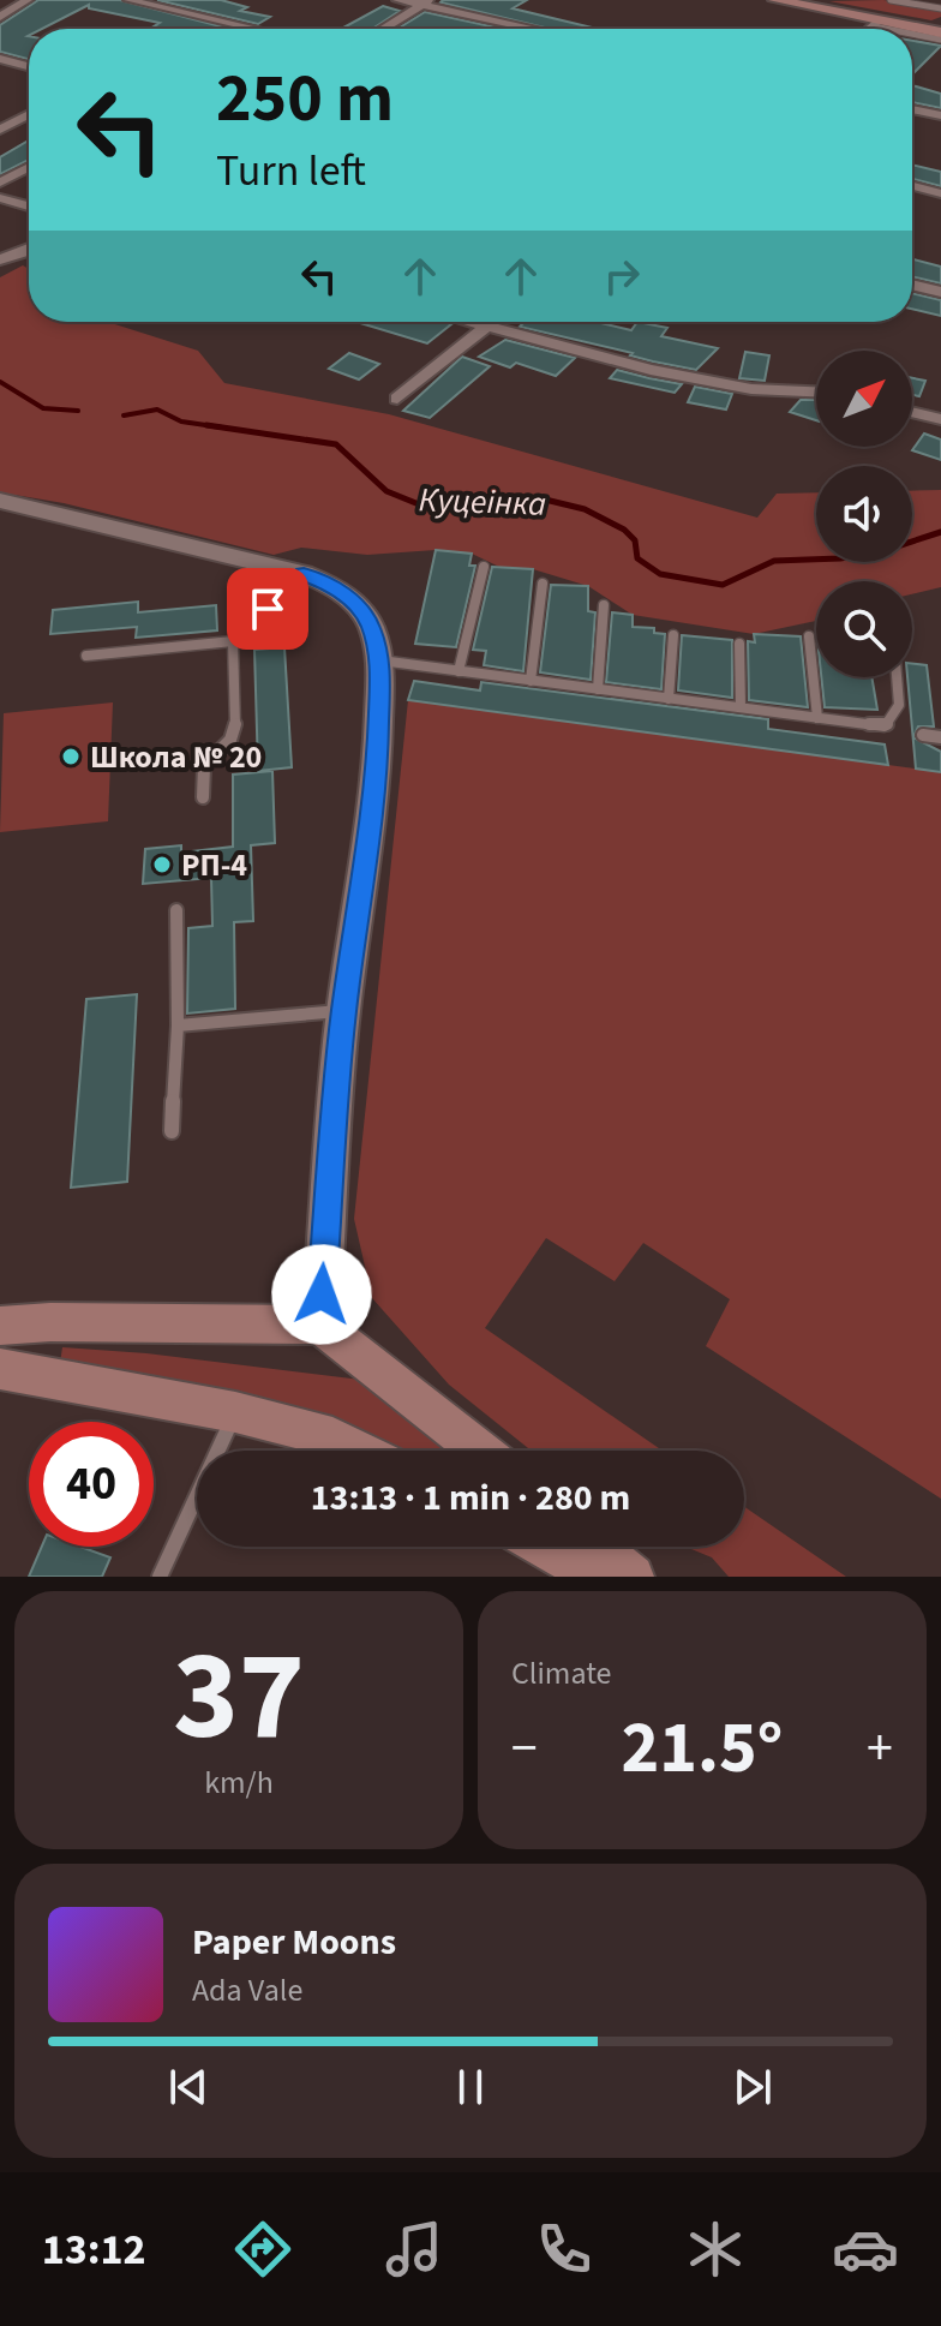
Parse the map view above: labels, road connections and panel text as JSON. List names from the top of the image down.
{
  "water": ["Куцеінка"],
  "places": ["Школа № 20", "РП-4"],
  "north": "top right",
  "page": {
    "turn": ["250 m", "Turn left"],
    "limit": "40",
    "trip": "13:13 · 1 min · 280 m",
    "tile": [
      ["37", "km/h"],
      "Climate"
    ],
    "heat": ["−", "21.5°", "+"],
    "song": ["Paper Moons", "Ada Vale"],
    "tabs": "13:12"
  }
}
